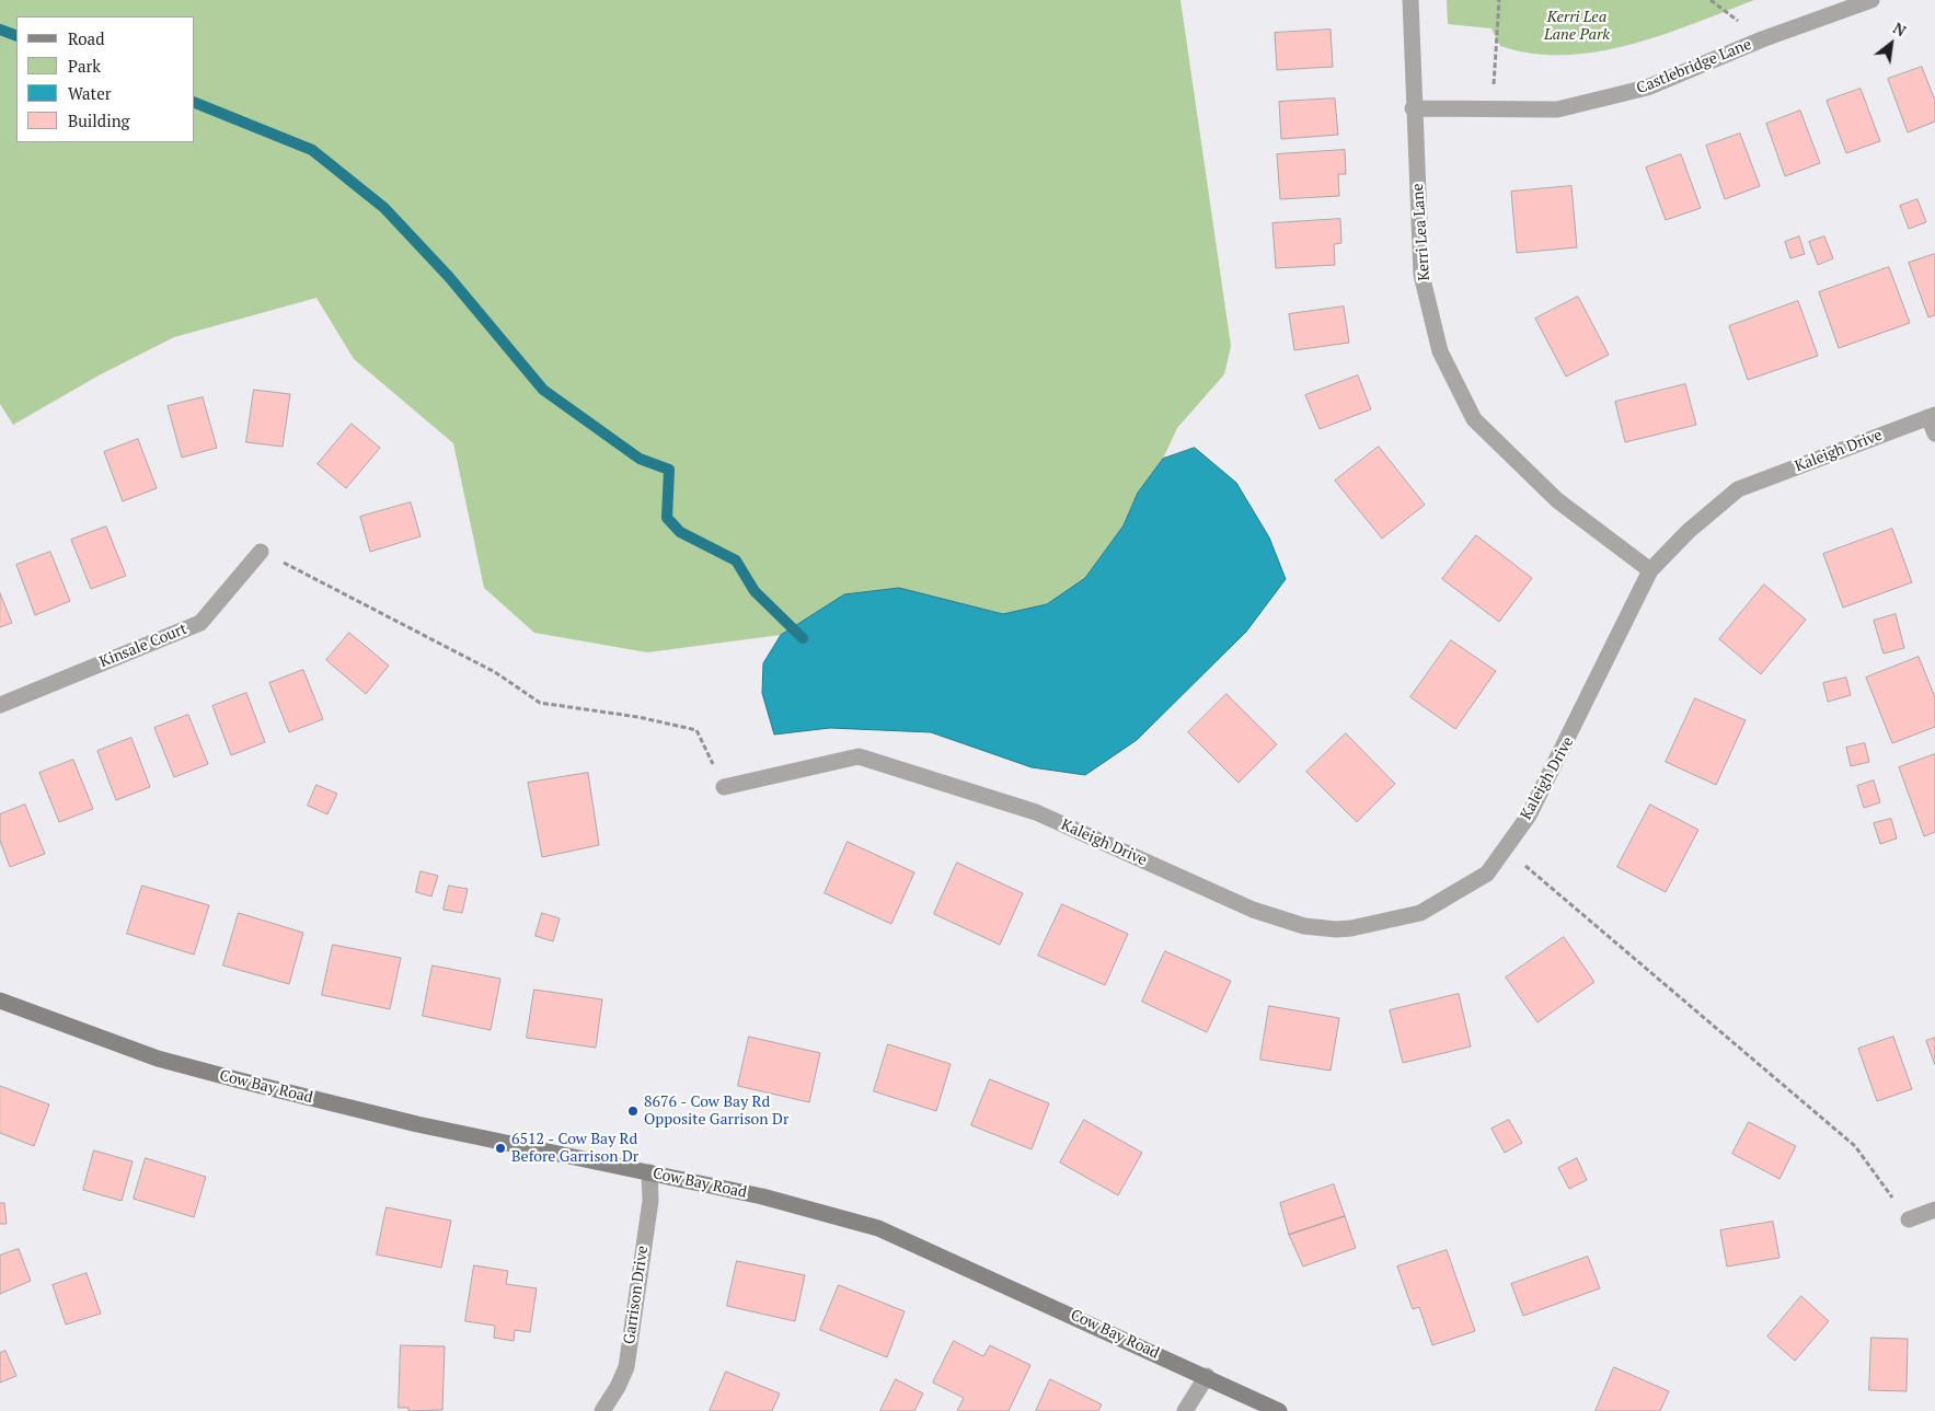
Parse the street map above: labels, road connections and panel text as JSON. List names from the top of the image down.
{
  "streets": {
    "main road": ["Cow Bay Road"],
    "street": [
      "Castlebridge Lane",
      "Kerri Lea Lane",
      "Kaleigh Drive",
      "Kinsale Court",
      "Garrison Drive"
    ]
  },
  "crossings": [
    ["Castlebridge Lane", "Kerri Lea Lane"],
    ["Kerri Lea Lane", "Kaleigh Drive"],
    ["Cow Bay Road", "Garrison Drive"]
  ],
  "parks": ["Kerri Lea Lane Park"],
  "places": ["8676 - Cow Bay Rd Opposite Garrison Dr", "6512 - Cow Bay Rd Before Garrison Dr"],
  "legend": [
    "Road",
    "Park",
    "Water",
    "Building"
  ],
  "north": "top right"
}
